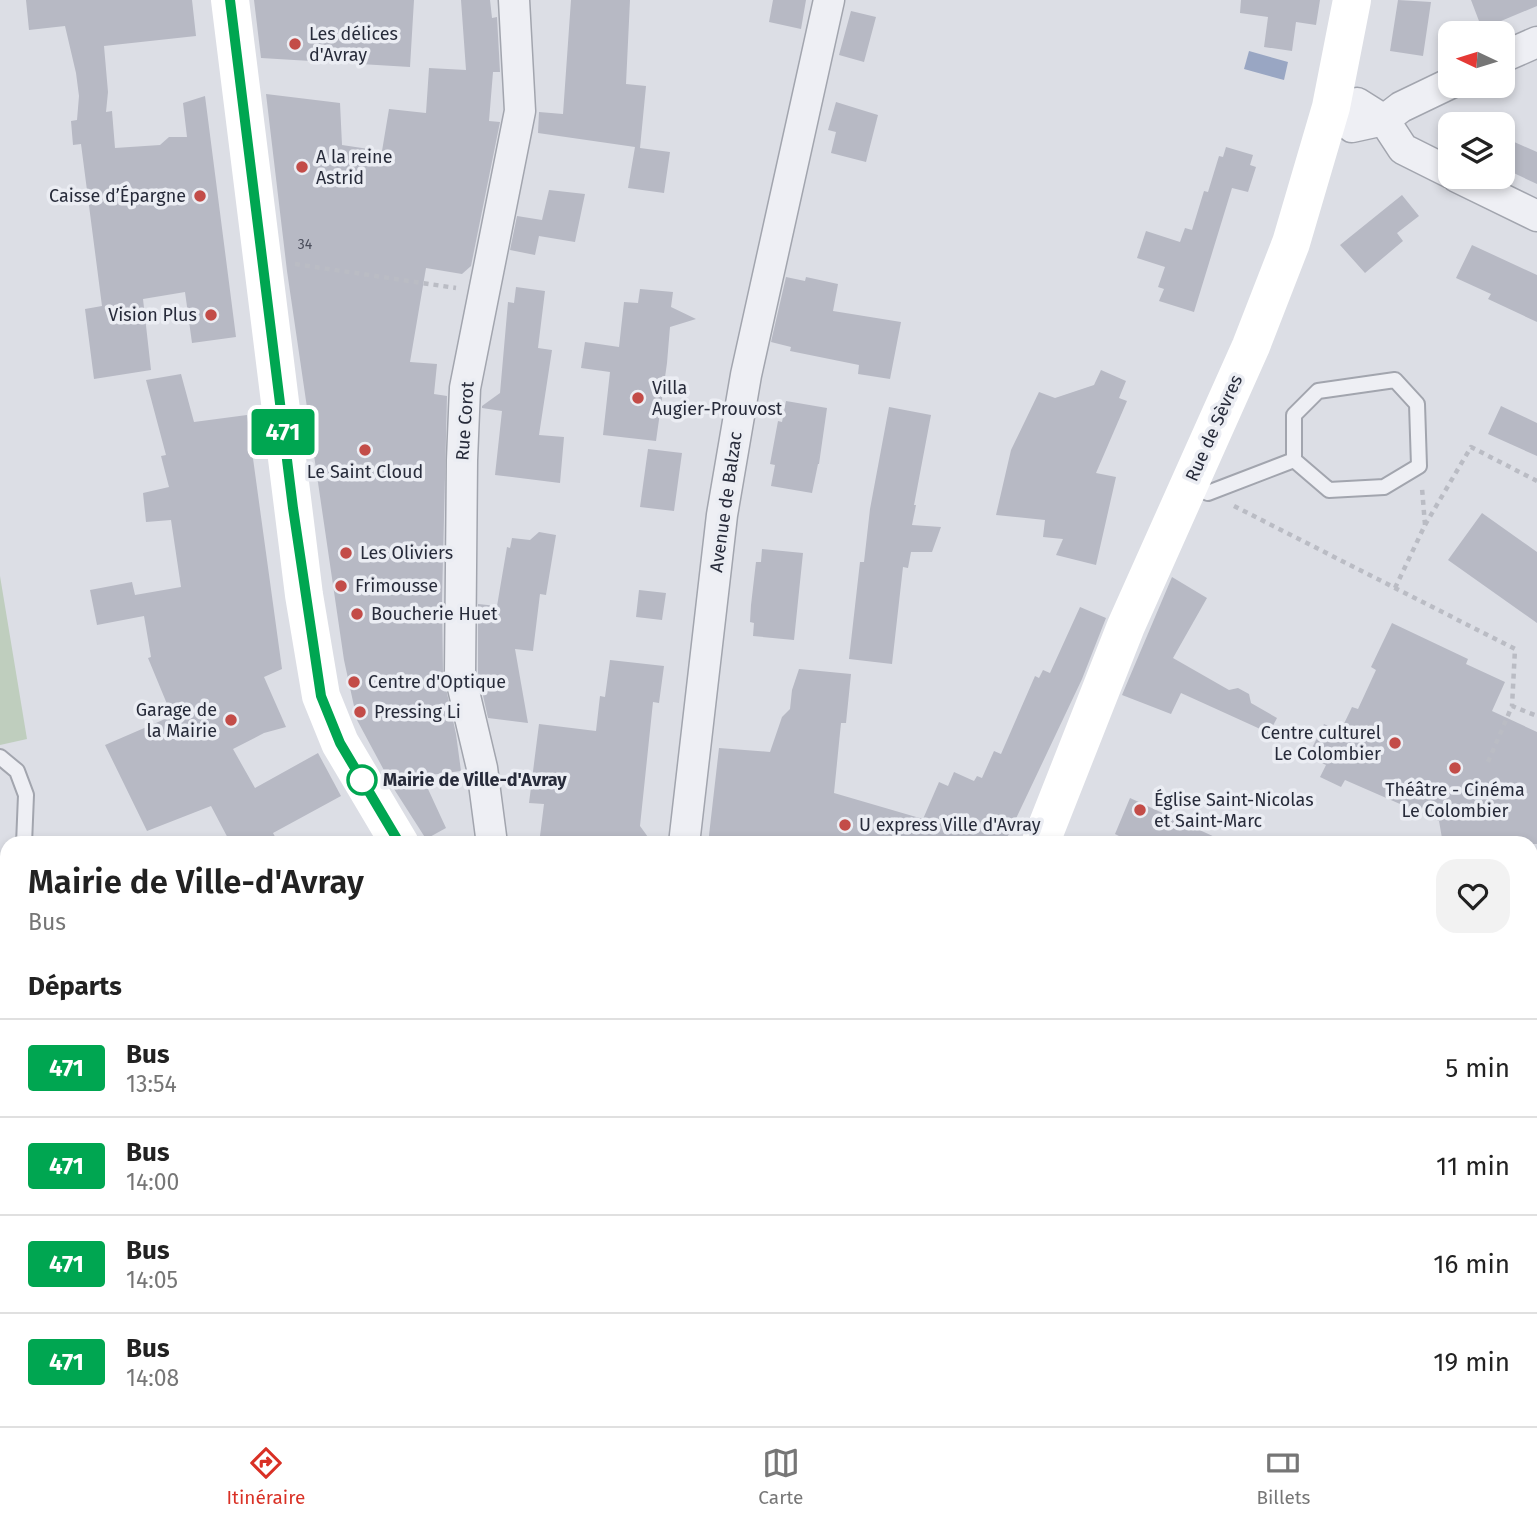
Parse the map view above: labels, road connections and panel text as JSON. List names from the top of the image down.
{
  "streets": {
    "main road": ["Rue de Sèvres"],
    "street": ["Rue Corot", "Avenue de Balzac"]
  },
  "places": [
    "Les délices d'Avray",
    "A la reine Astrid",
    "Caisse d’Épargne",
    "Vision Plus",
    "Villa Augier-Prouvost",
    "Le Saint Cloud",
    "Les Oliviers",
    "Frimousse",
    "Boucherie Huet",
    "Centre d'Optique",
    "Pressing Li",
    "Garage de la Mairie",
    "Centre culturel Le Colombier",
    "Théâtre - Cinéma Le Colombier",
    "Mairie de Ville-d'Avray",
    "Église Saint-Nicolas et Saint-Marc",
    "U express Ville d'Avray"
  ],
  "lines": ["bus line 471"],
  "house_numbers": ["34"],
  "north": "left",
  "page": {
    "on_map": "471",
    "heading": [
      ["Mairie de Ville-d'Avray", "Bus"],
      "Départs"
    ],
    "list": [
      {
        "mark": "471",
        "name": "Bus",
        "note": "13:54",
        "value": "5 min"
      },
      {
        "mark": "471",
        "name": "Bus",
        "note": "14:00",
        "value": "11 min"
      },
      {
        "mark": "471",
        "name": "Bus",
        "note": "14:05",
        "value": "16 min"
      },
      {
        "mark": "471",
        "name": "Bus",
        "note": "14:08",
        "value": "19 min"
      }
    ],
    "tabs": ["Itinéraire", "Carte", "Billets"]
  }
}
